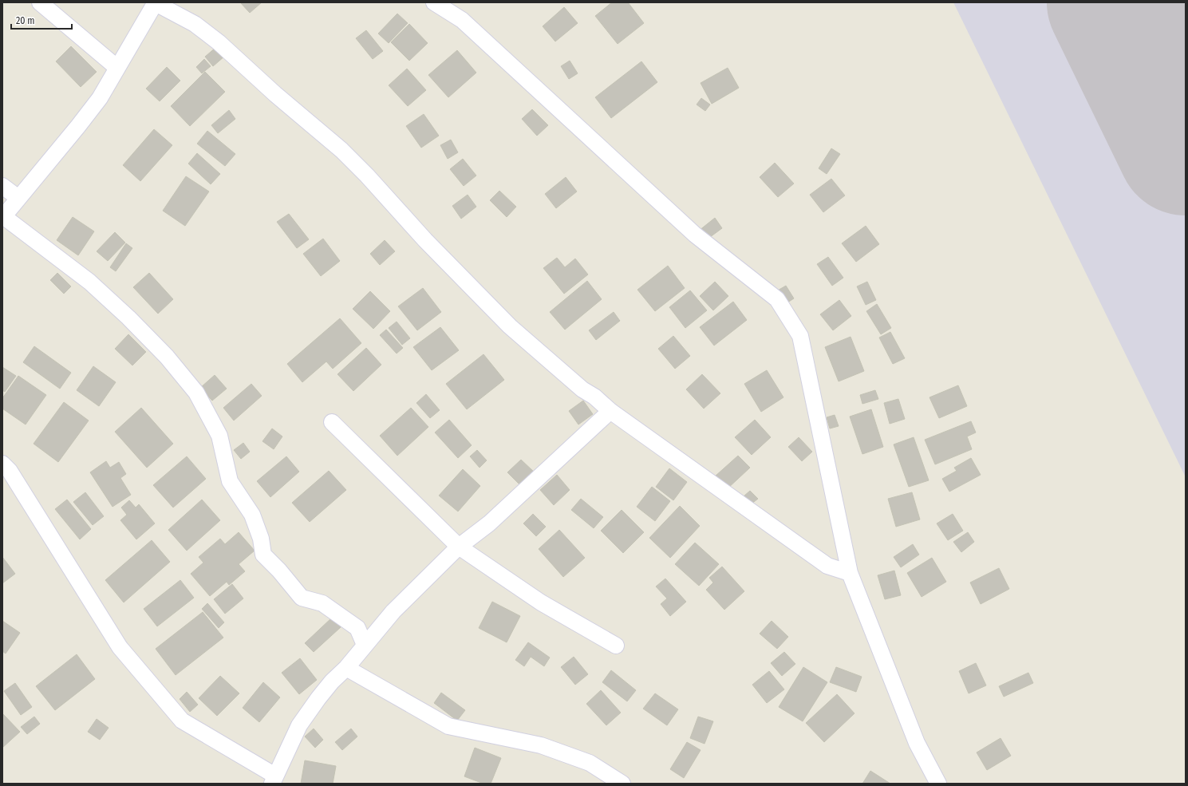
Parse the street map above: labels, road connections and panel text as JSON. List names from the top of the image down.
{
  "scale_bar": "20 m"
}
